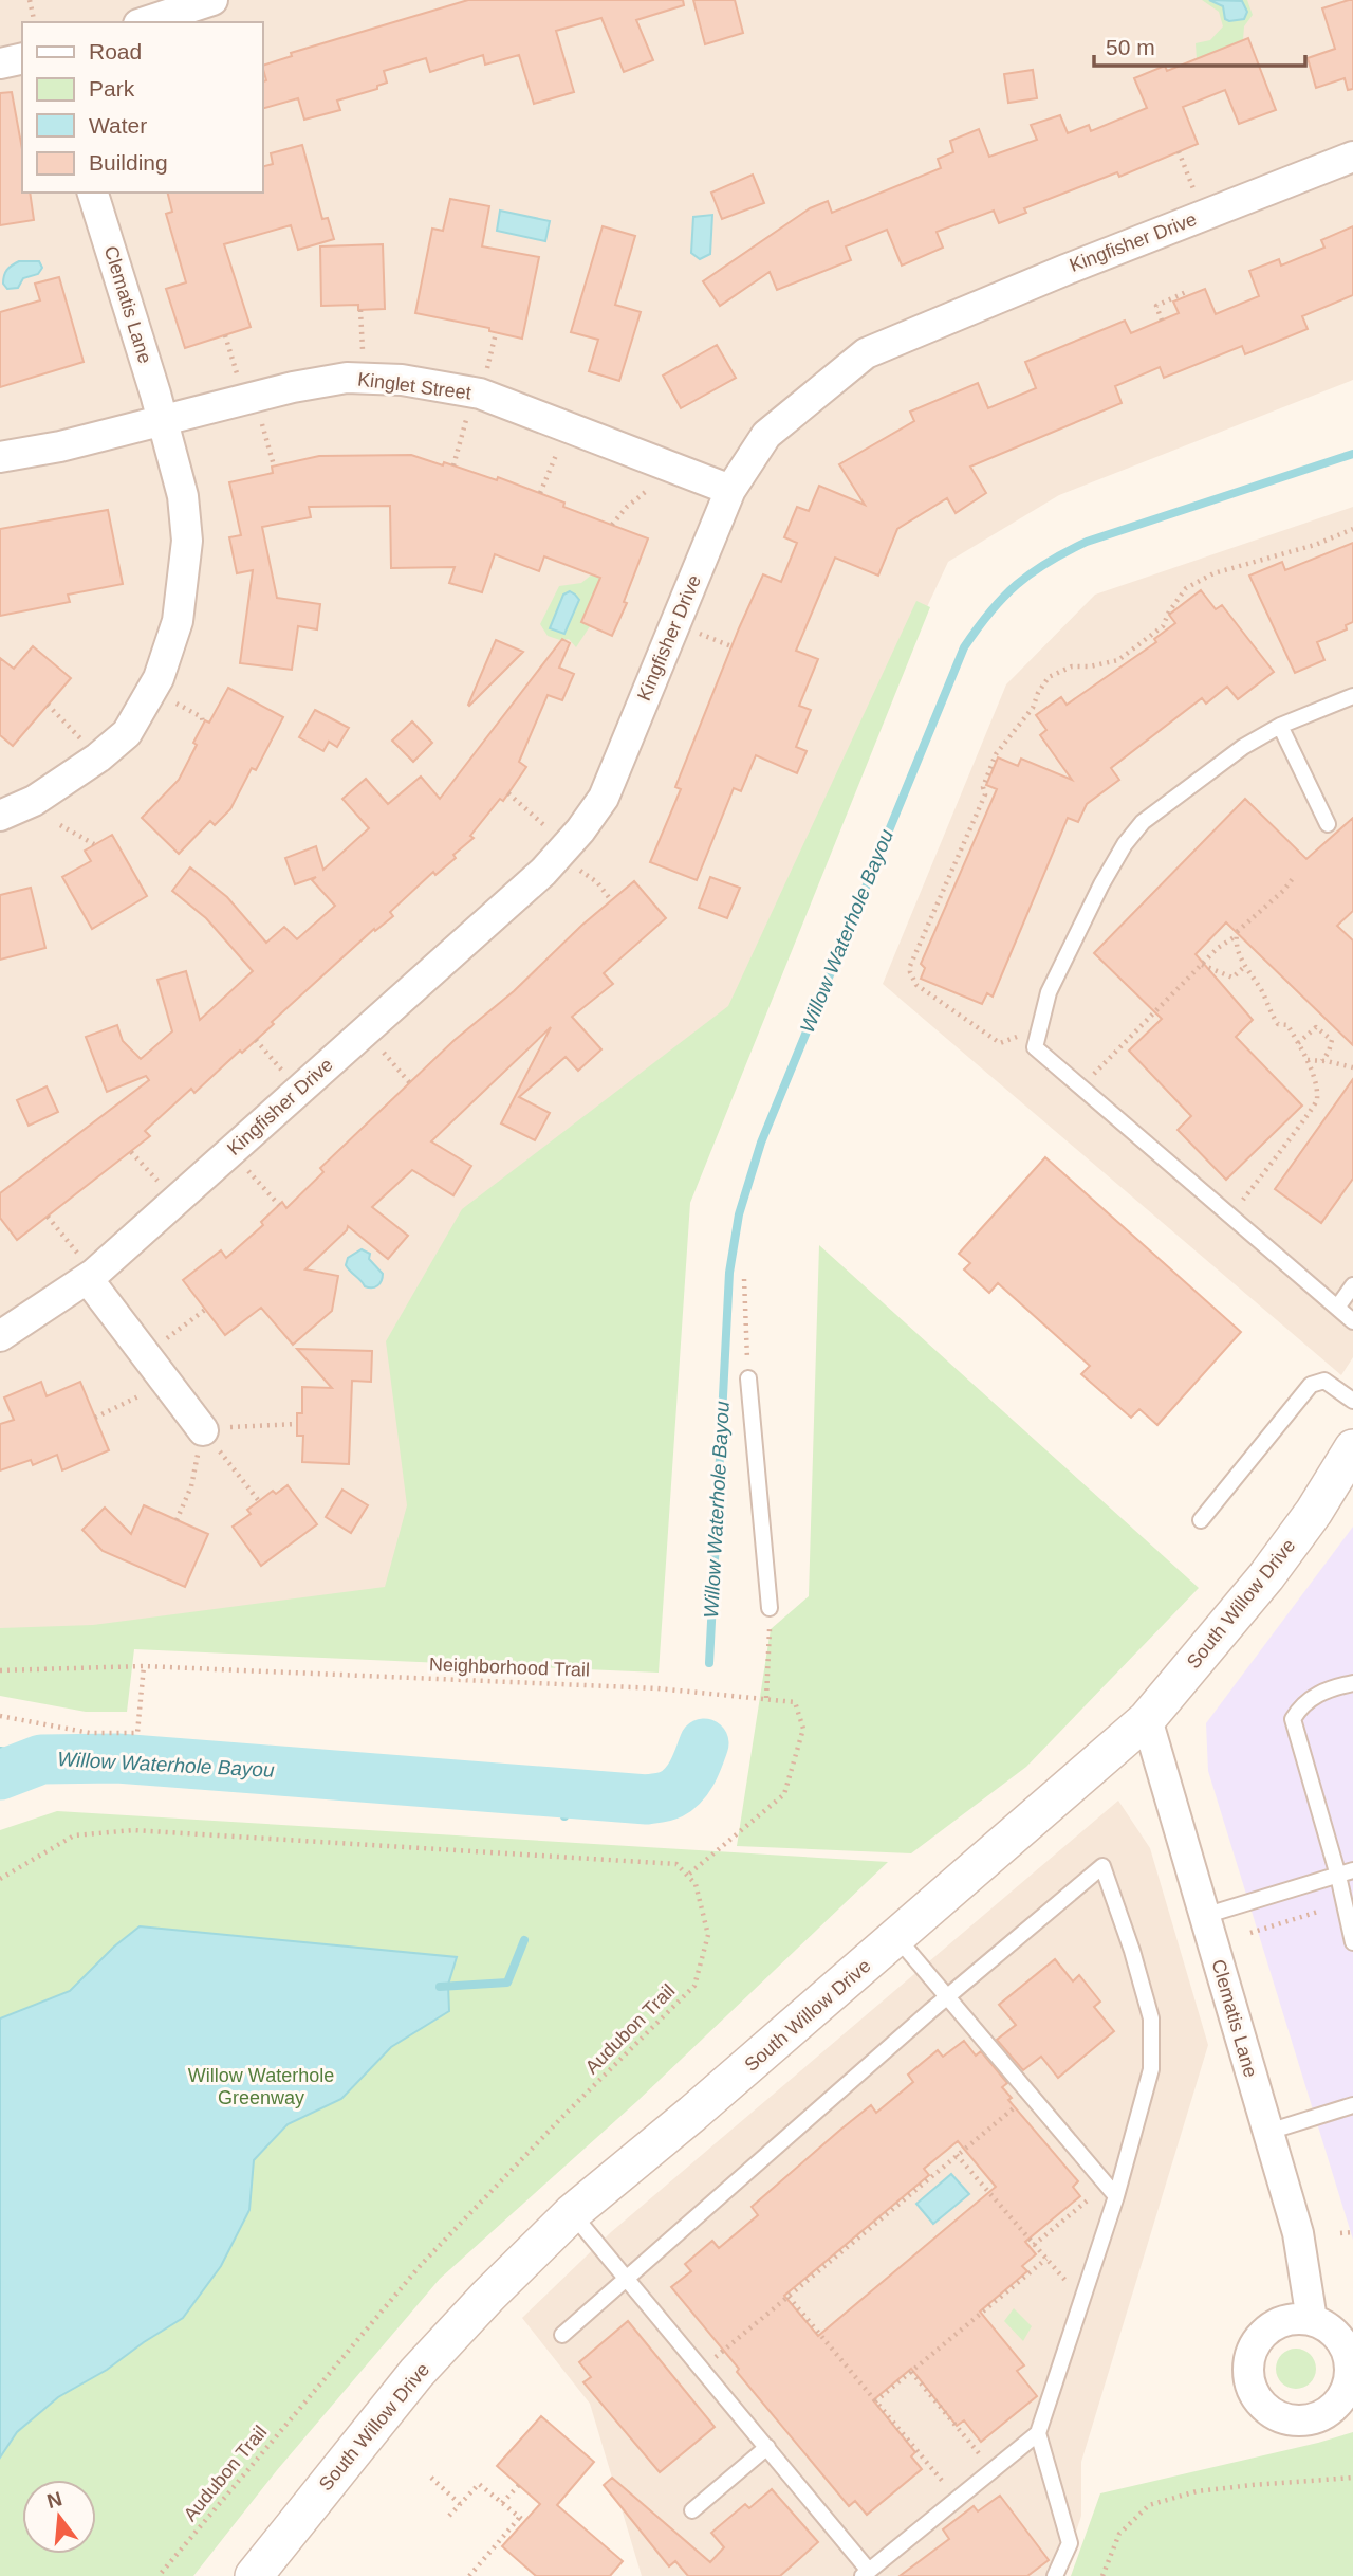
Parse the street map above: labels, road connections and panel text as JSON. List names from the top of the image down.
{
  "streets": {
    "street": [
      "Kingfisher Drive",
      "Clematis Lane",
      "Kinglet Street",
      "South Willow Drive"
    ],
    "path": ["Neighborhood Trail", "Audubon Trail"]
  },
  "crossings": [
    ["Kingfisher Drive", "Kinglet Street"],
    ["Clematis Lane", "Kinglet Street"],
    ["Clematis Lane", "South Willow Drive"],
    ["Neighborhood Trail", "Audubon Trail"]
  ],
  "water": ["Willow Waterhole Bayou"],
  "parks": ["Willow Waterhole Greenway"],
  "legend": [
    "Road",
    "Park",
    "Water",
    "Building"
  ],
  "scale_bar": "50 m",
  "north": "top"
}
